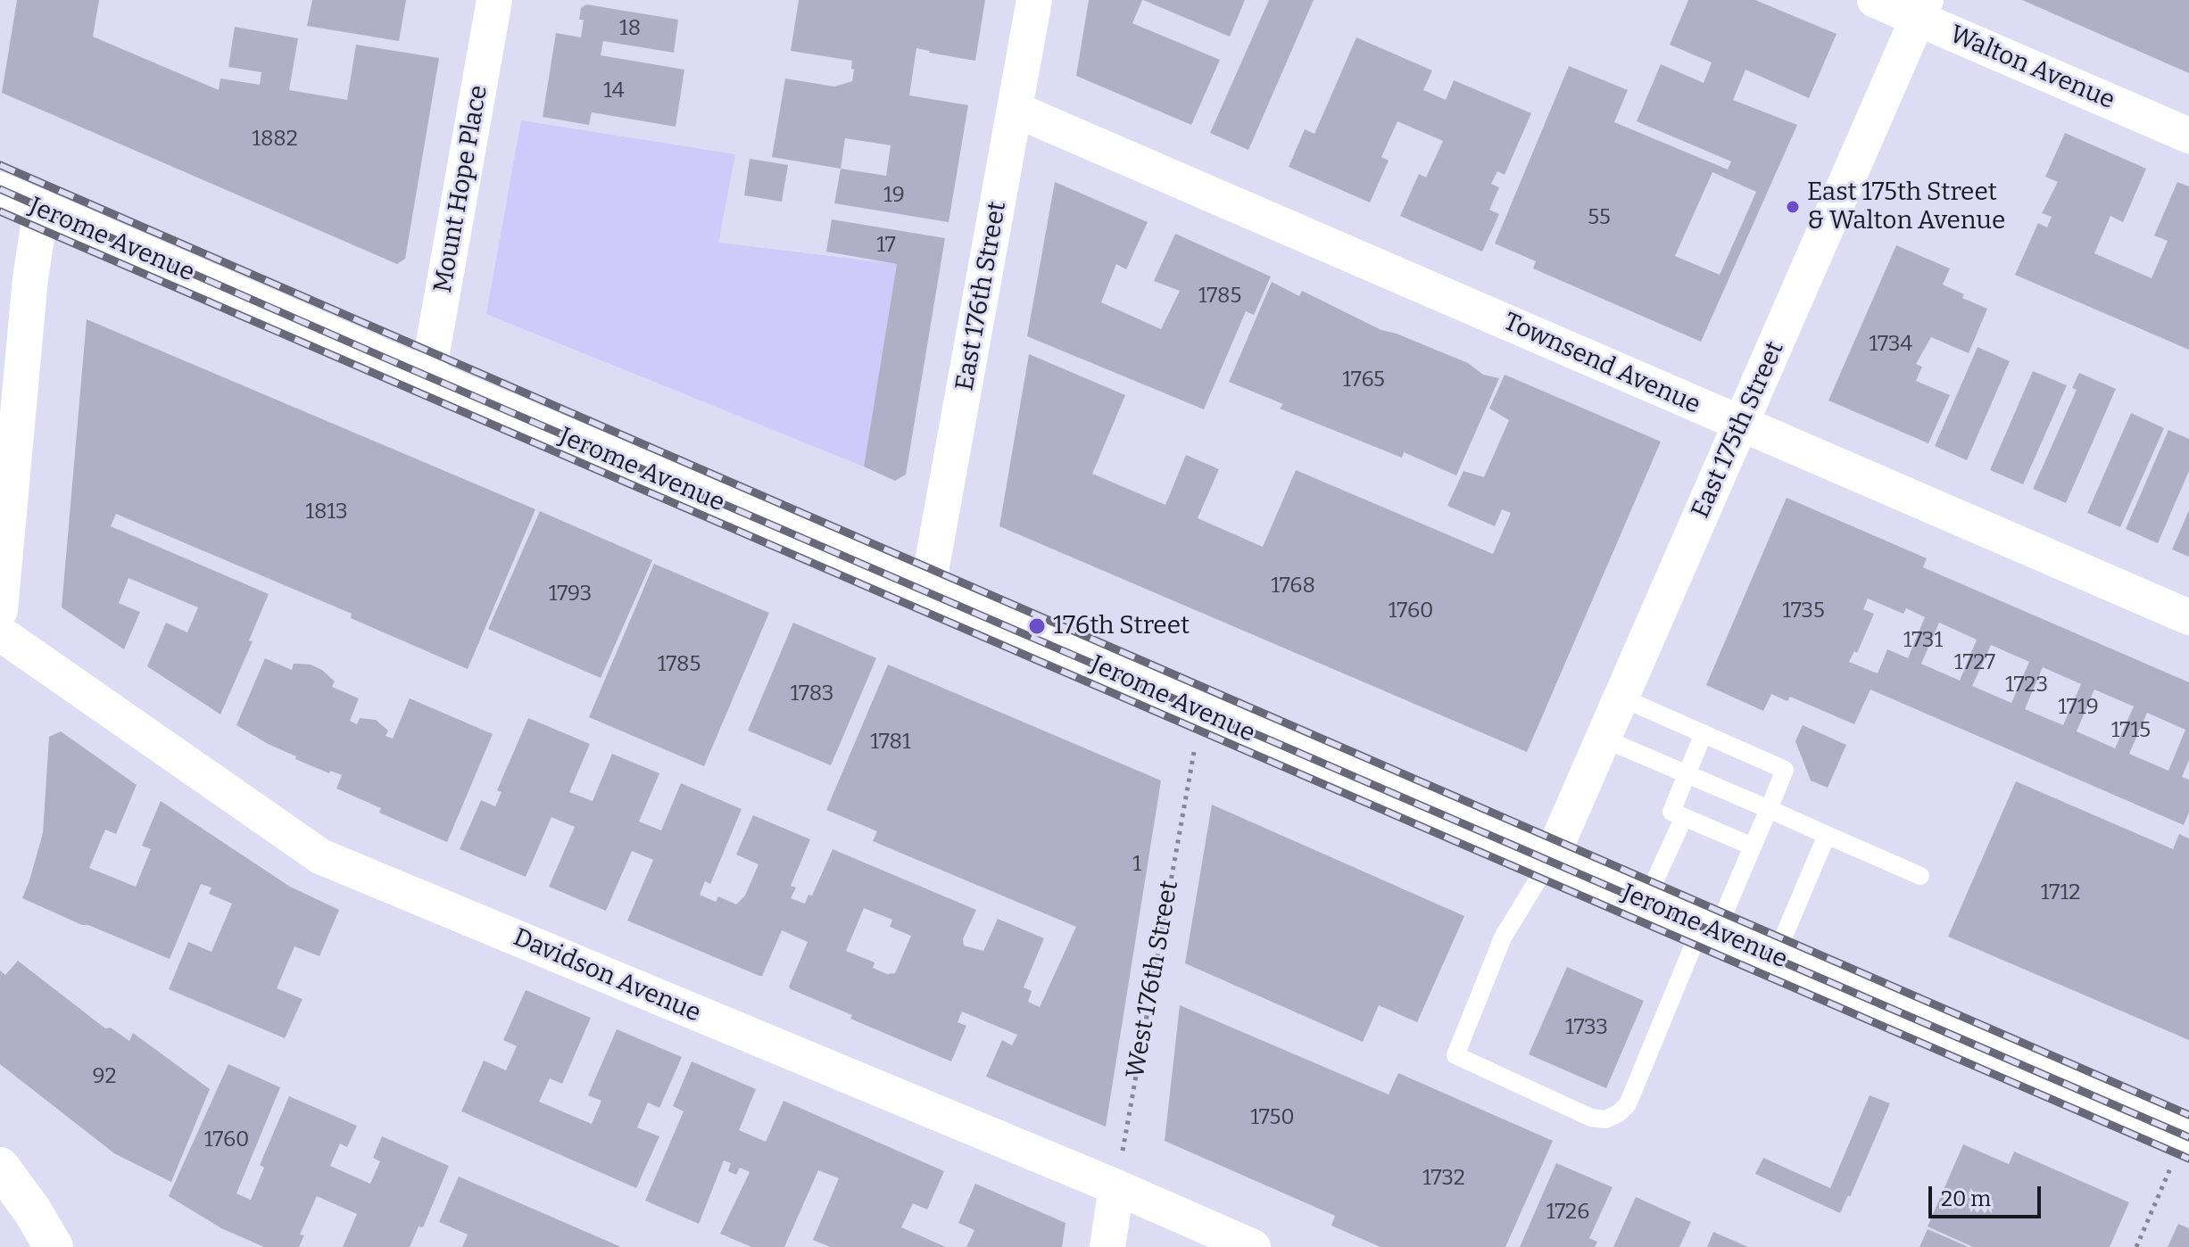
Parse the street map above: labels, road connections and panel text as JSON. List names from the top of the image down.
{
  "streets": {
    "main road": ["Jerome Avenue"],
    "street": [
      "Walton Avenue",
      "Mount Hope Place",
      "East 176th Street",
      "Townsend Avenue",
      "East 175th Street",
      "Davidson Avenue"
    ],
    "path": ["West 176th Street"]
  },
  "crossings": [
    ["Walton Avenue", "East 175th Street"],
    ["Mount Hope Place", "Jerome Avenue"],
    ["Jerome Avenue", "East 176th Street"],
    ["Jerome Avenue", "East 175th Street"],
    ["Jerome Avenue", "West 176th Street"],
    ["East 176th Street", "Townsend Avenue"],
    ["Townsend Avenue", "East 175th Street"],
    ["Davidson Avenue", "West 176th Street"]
  ],
  "places": ["East 175th Street & Walton Avenue", "176th Street"],
  "house_numbers": [
    "18",
    "14",
    "1882",
    "19",
    "55",
    "17",
    "1785",
    "1734",
    "1765",
    "1813",
    "1768",
    "1793",
    "1760",
    "1735",
    "1731",
    "1727",
    "1785",
    "1723",
    "1783",
    "1719",
    "1715",
    "1781",
    "1",
    "1712",
    "1733",
    "92",
    "1750",
    "1760",
    "1732",
    "1726"
  ],
  "scale_bar": "20 m"
}
